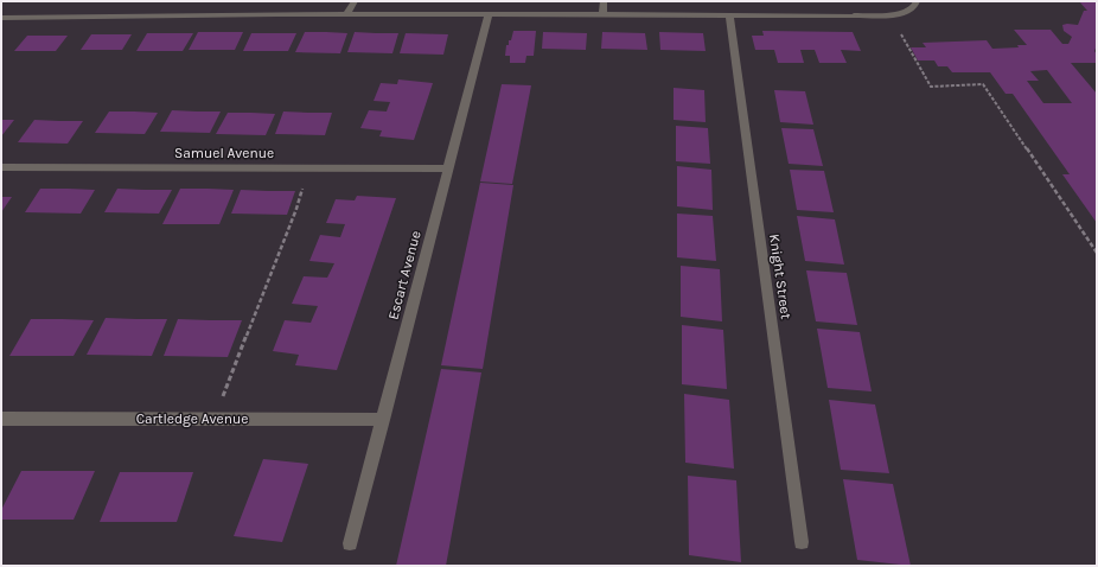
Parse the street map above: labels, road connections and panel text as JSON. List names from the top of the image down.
{
  "streets": {
    "street": [
      "Samuel Avenue",
      "Escart Avenue",
      "Knight Street",
      "Cartledge Avenue"
    ]
  },
  "crossings": [
    ["Samuel Avenue", "Escart Avenue"],
    ["Escart Avenue", "Cartledge Avenue"]
  ]
}
